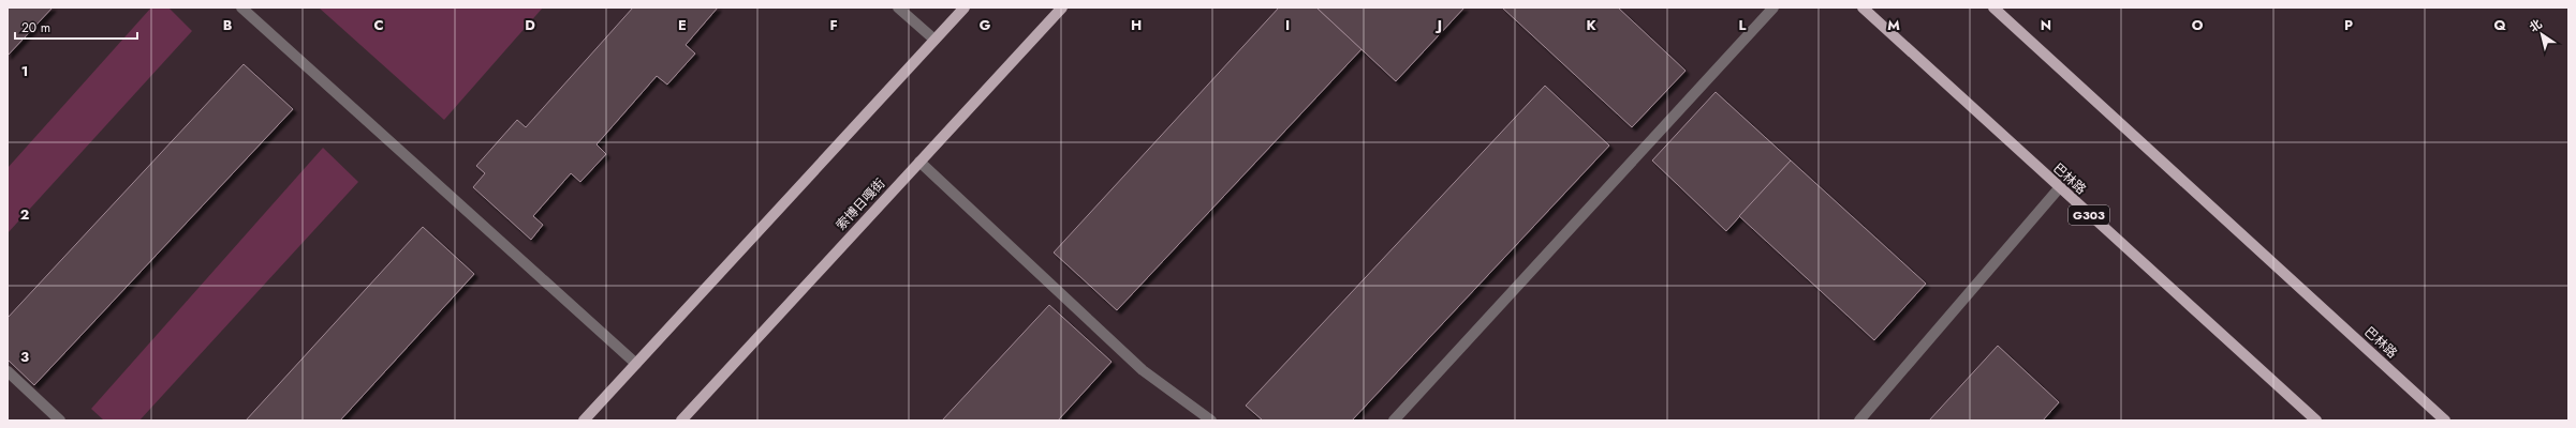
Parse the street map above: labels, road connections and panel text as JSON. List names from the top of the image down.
{
  "streets": {
    "main road": ["巴林路", "索博日嘎街", "G303"]
  },
  "scale_bar": "20 m",
  "north": "top left",
  "grid": {
    "columns": [
      "B",
      "C",
      "D",
      "E",
      "F",
      "G",
      "H",
      "I",
      "J",
      "K",
      "L",
      "M",
      "N",
      "O",
      "P",
      "Q"
    ],
    "rows": ["1", "2", "3"]
  }
}
